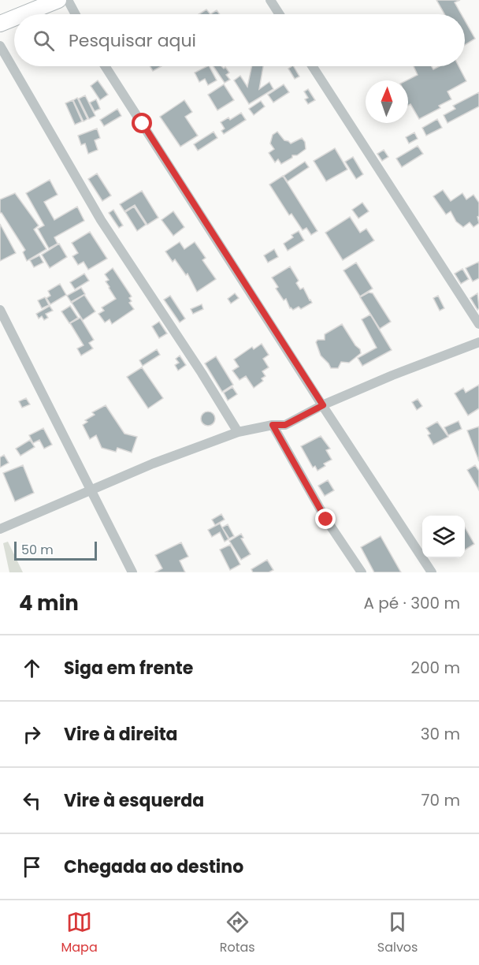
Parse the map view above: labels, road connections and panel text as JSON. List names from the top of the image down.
{
  "scale_bar": "50 m",
  "north": "top",
  "page": {
    "search": "Pesquisar aqui",
    "scale": "50 m",
    "heading": ["4 min", "A pé · 300 m"],
    "list": [
      ["Siga em frente", "200 m"],
      ["Vire à direita", "30 m"],
      ["Vire à esquerda", "70 m"],
      "Chegada ao destino"
    ],
    "nav": ["Mapa", "Rotas", "Salvos"]
  }
}
